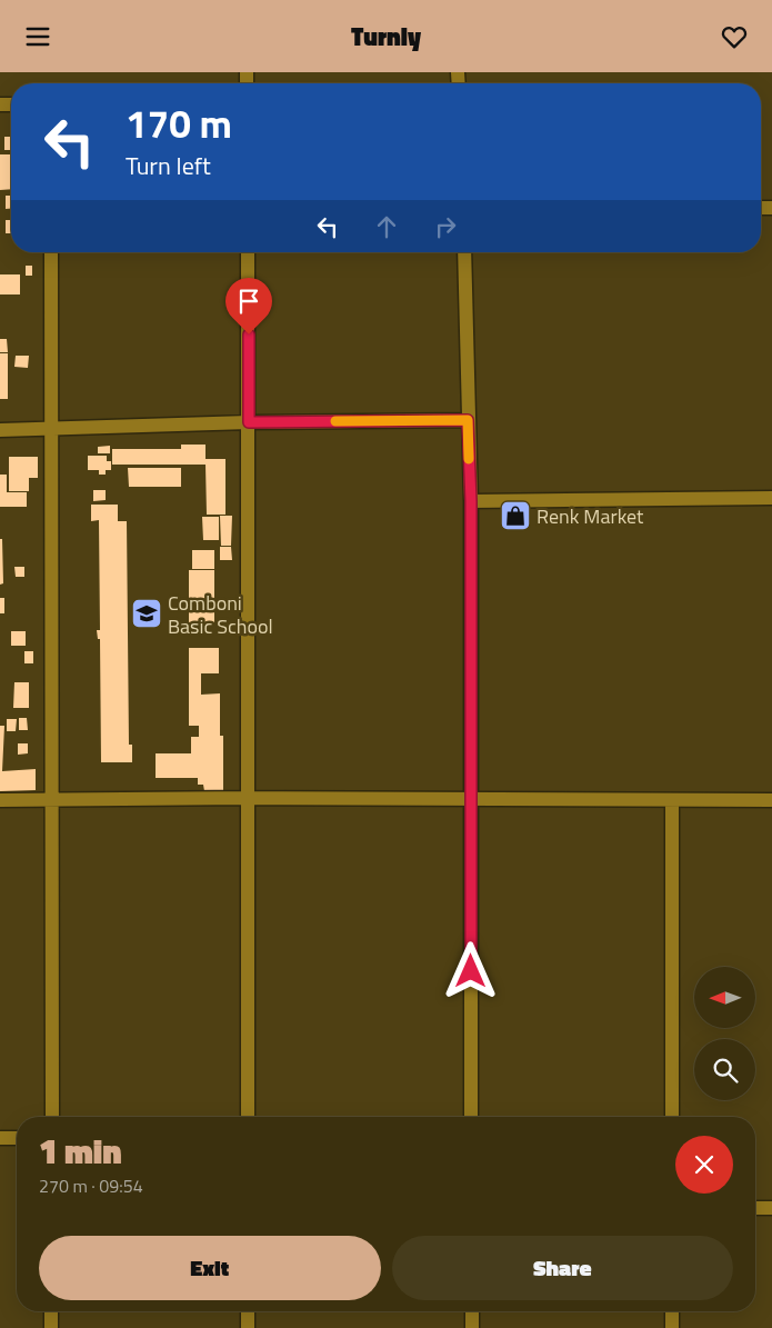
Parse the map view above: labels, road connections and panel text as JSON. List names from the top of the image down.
{
  "places": {
    "shop": ["Renk Market"],
    "school or university": ["Comboni Basic School"]
  },
  "north": "left",
  "page": {
    "header": "Turnly",
    "turn": ["170 m", "Turn left"],
    "heading": ["1 min", "270 m · 09:54"],
    "buttons": ["Exit", "Share"]
  }
}
